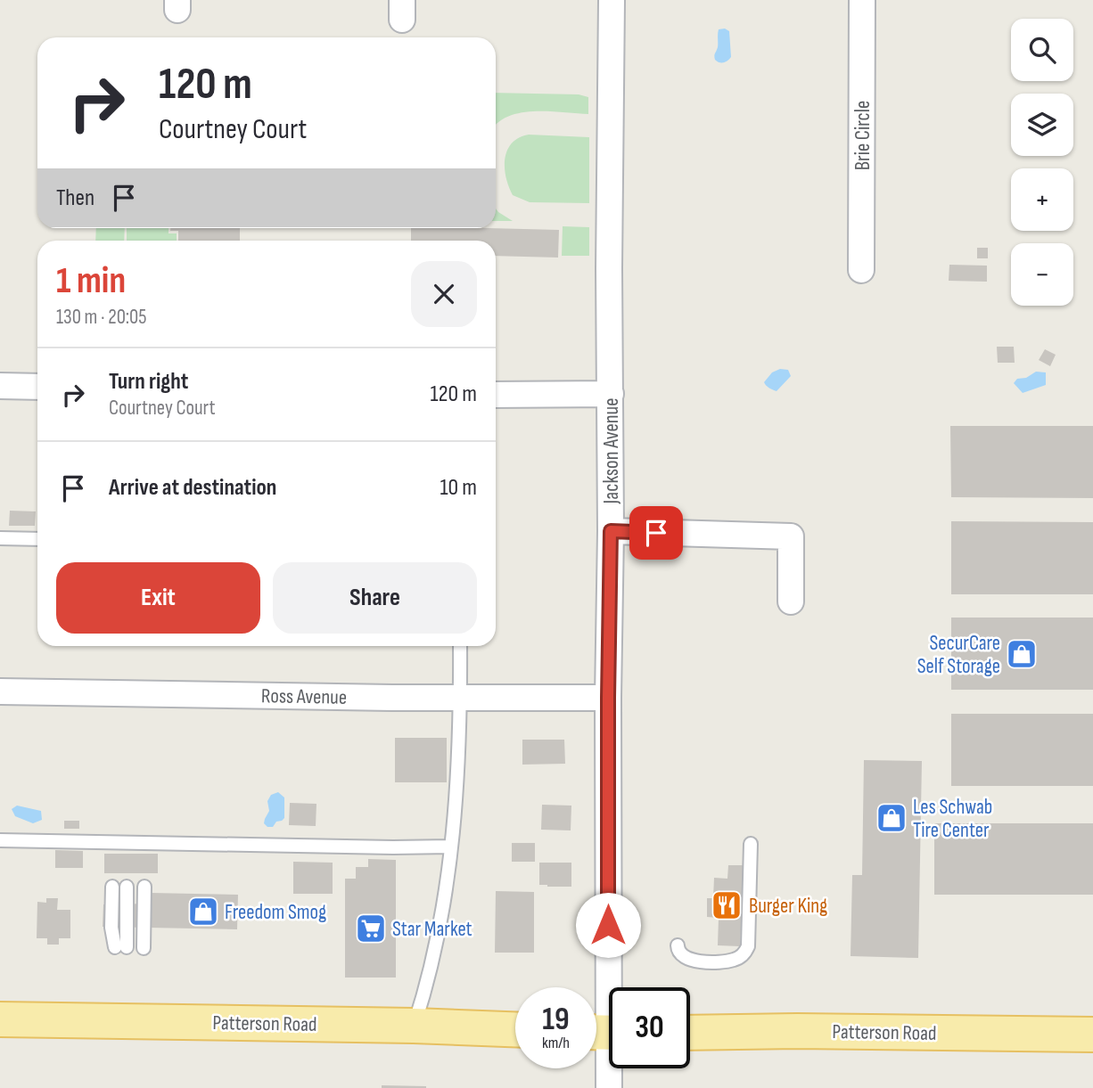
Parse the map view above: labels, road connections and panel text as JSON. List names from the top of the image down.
{
  "streets": {
    "main road": ["Patterson Road"],
    "street": ["Brie Circle", "Jackson Avenue", "Ross Avenue"]
  },
  "crossings": [
    ["Jackson Avenue", "Ross Avenue"]
  ],
  "places": {
    "shop": ["SecurCare Self Storage", "Les Schwab Tire Center", "Freedom Smog"],
    "restaurant": ["Burger King"],
    "supermarket": ["Star Market"]
  },
  "page": {
    "map_buttons": ["+", "−"],
    "turn": ["120 m", "Courtney Court"],
    "then": "Then",
    "heading": ["1 min", "130 m · 20:05"],
    "list": [
      {
        "name": "Turn right",
        "note": "Courtney Court",
        "value": "120 m"
      },
      {
        "name": "Arrive at destination",
        "value": "10 m"
      }
    ],
    "buttons": ["Exit", "Share"],
    "speed": "19 km/h",
    "limit": "30"
  }
}
